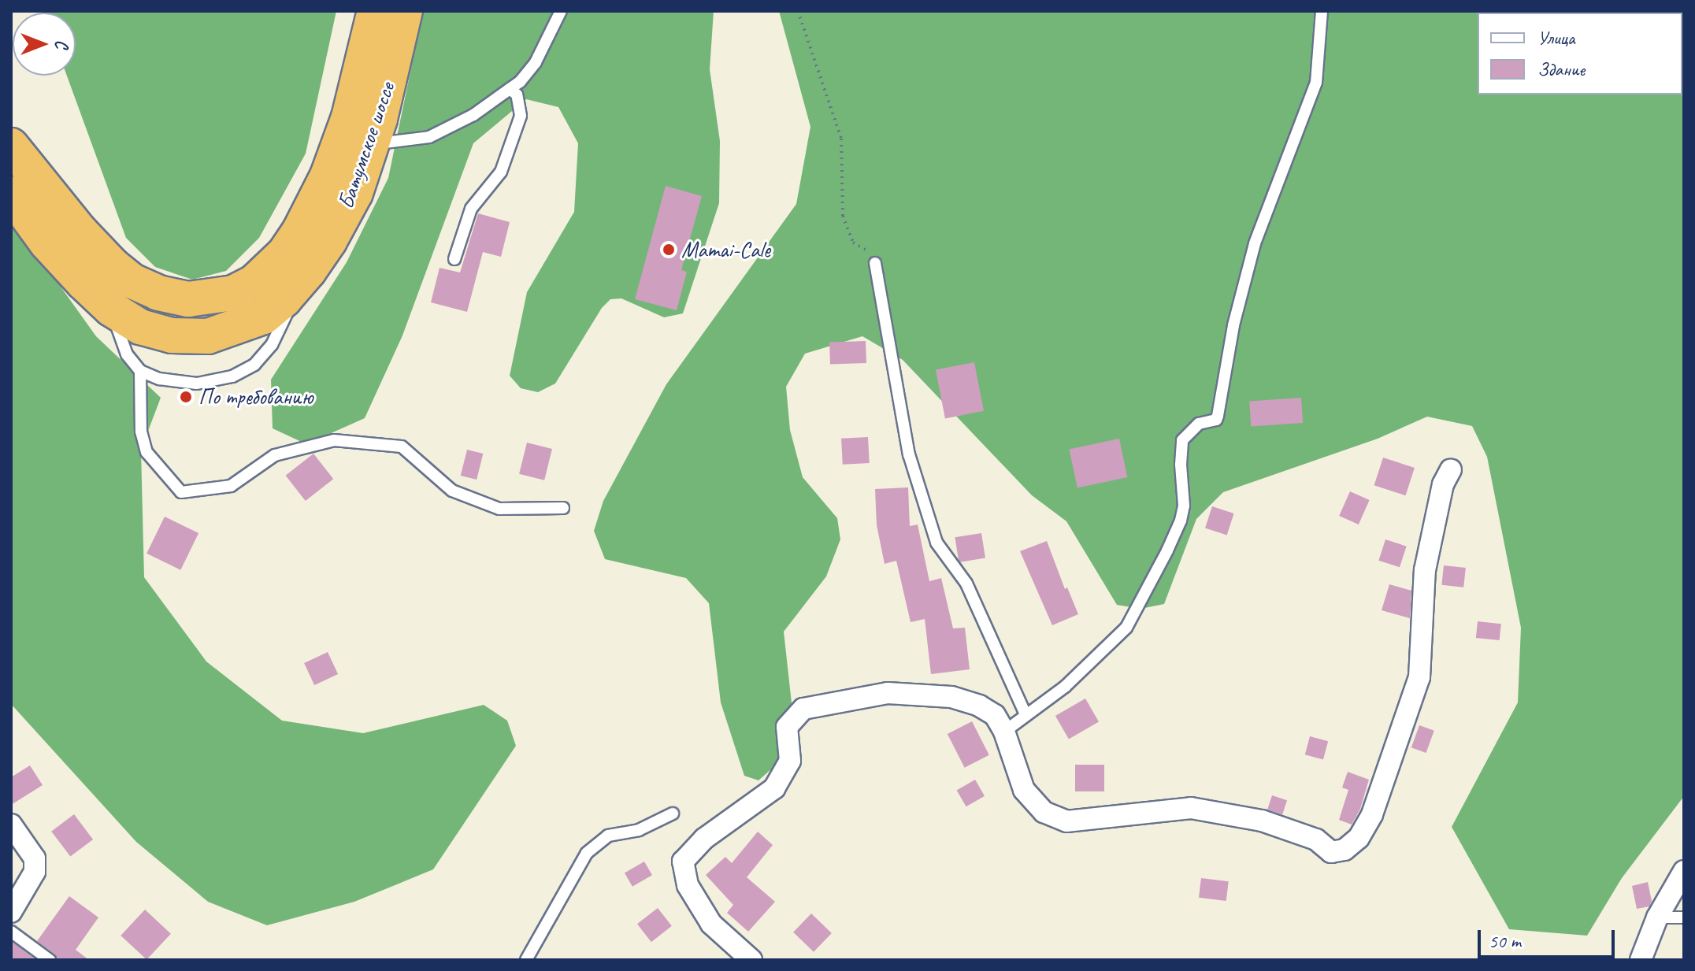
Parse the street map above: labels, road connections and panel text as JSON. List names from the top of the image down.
{
  "streets": {
    "highway": ["Батумское шоссе"]
  },
  "places": ["Mamai-Cale", "По требованию"],
  "legend": ["Улица", "Здание"],
  "scale_bar": "50 m",
  "north": "right"
}
